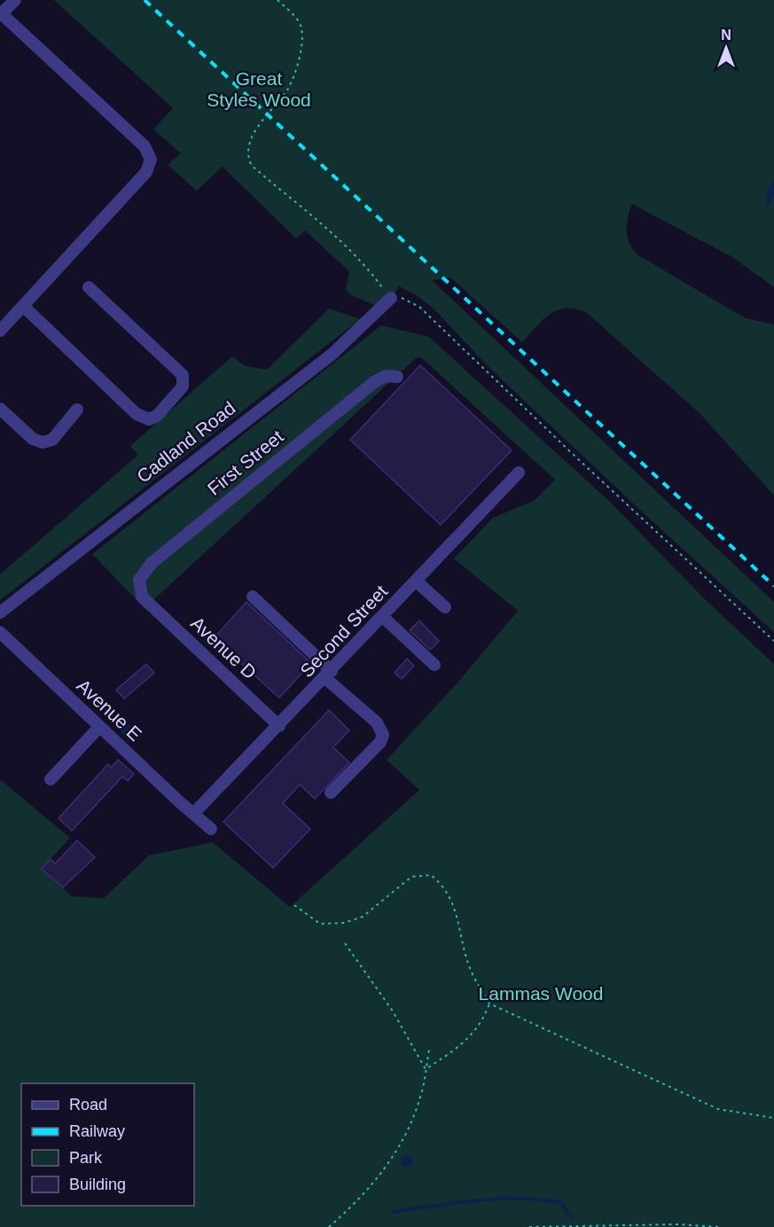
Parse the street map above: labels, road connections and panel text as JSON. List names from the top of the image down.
{
  "streets": {
    "street": [
      "Cadland Road",
      "First Street",
      "Second Street",
      "Avenue D",
      "Avenue E"
    ]
  },
  "crossings": [
    ["First Street", "Avenue D"],
    ["Second Street", "Avenue D"],
    ["Second Street", "Avenue E"]
  ],
  "parks": ["Great Styles Wood", "Lammas Wood"],
  "legend": [
    "Road",
    "Railway",
    "Park",
    "Building"
  ],
  "north": "top"
}
